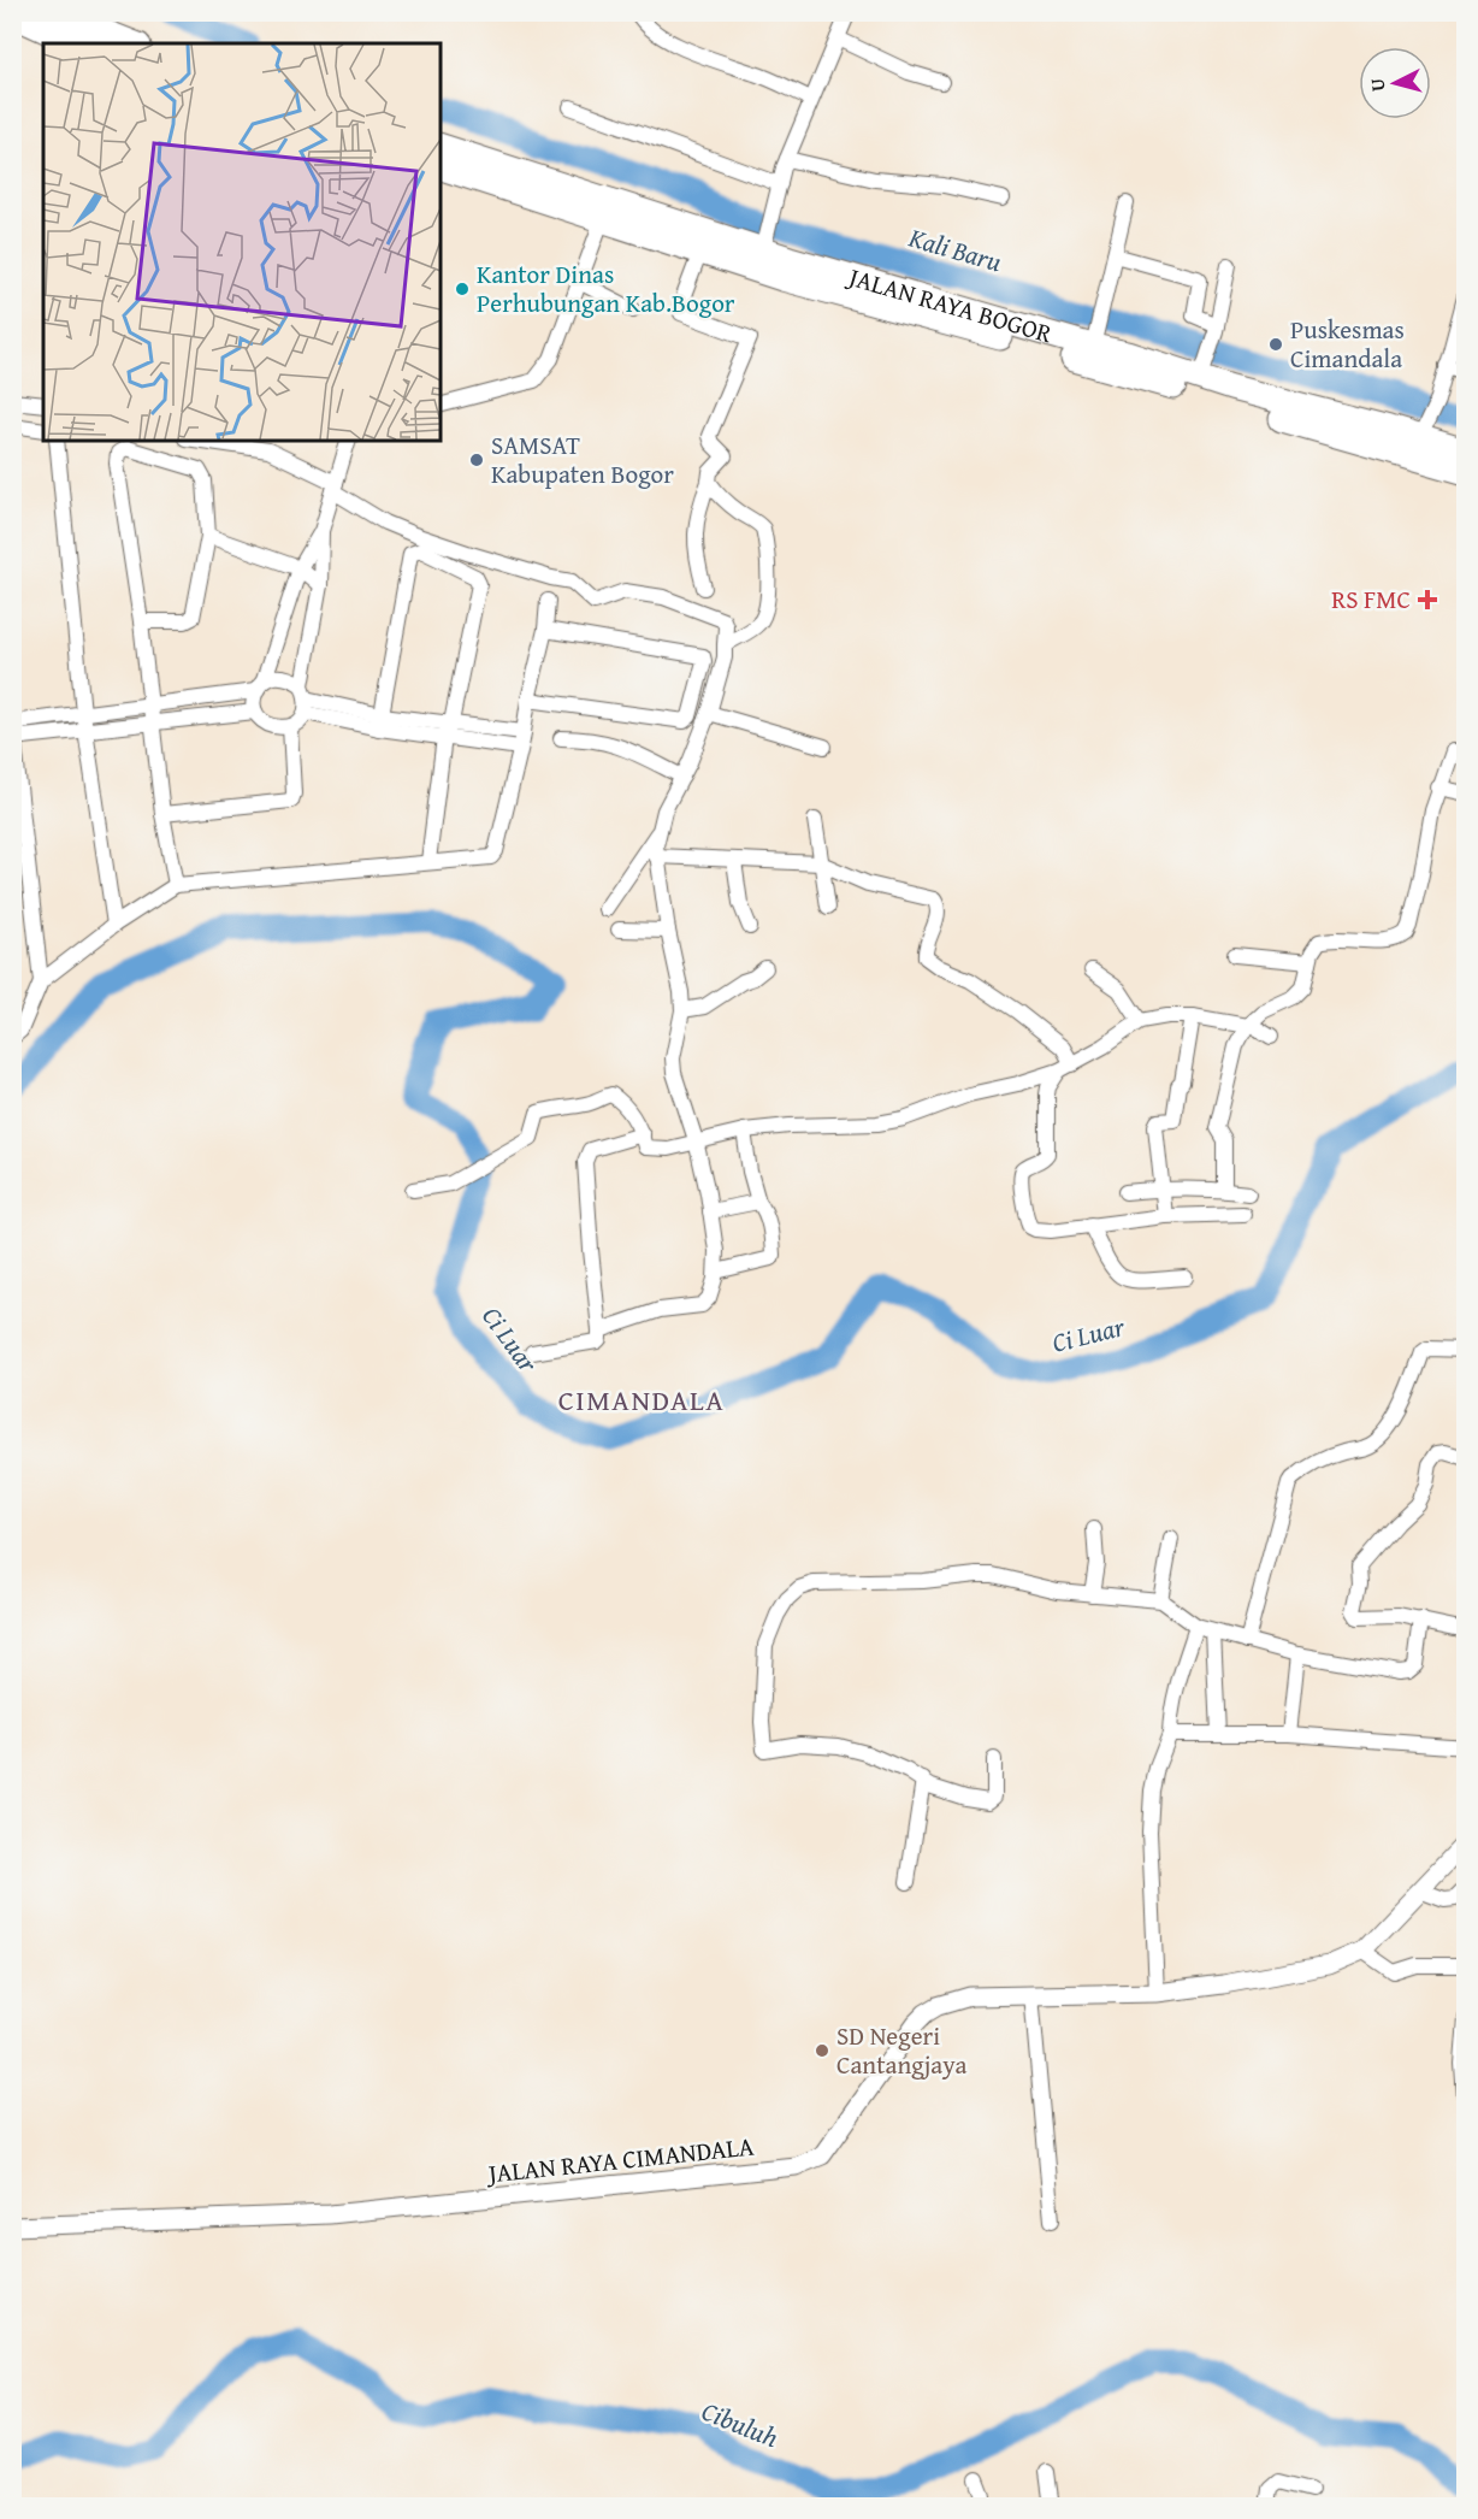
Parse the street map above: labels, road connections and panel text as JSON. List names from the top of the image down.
{
  "streets": {
    "highway": ["JALAN RAYA BOGOR"],
    "street": ["JALAN RAYA CIMANDALA"]
  },
  "districts": ["CIMANDALA"],
  "water": ["Kali Baru", "Ci Luar", "Cibuluh"],
  "places": {
    "other": [
      "Kantor Dinas Perhubungan Kab.Bogor",
      "Puskesmas Cimandala",
      "SAMSAT Kabupaten Bogor",
      "SD Negeri Cantangjaya"
    ],
    "health": ["RS FMC"]
  },
  "north": "left"
}
